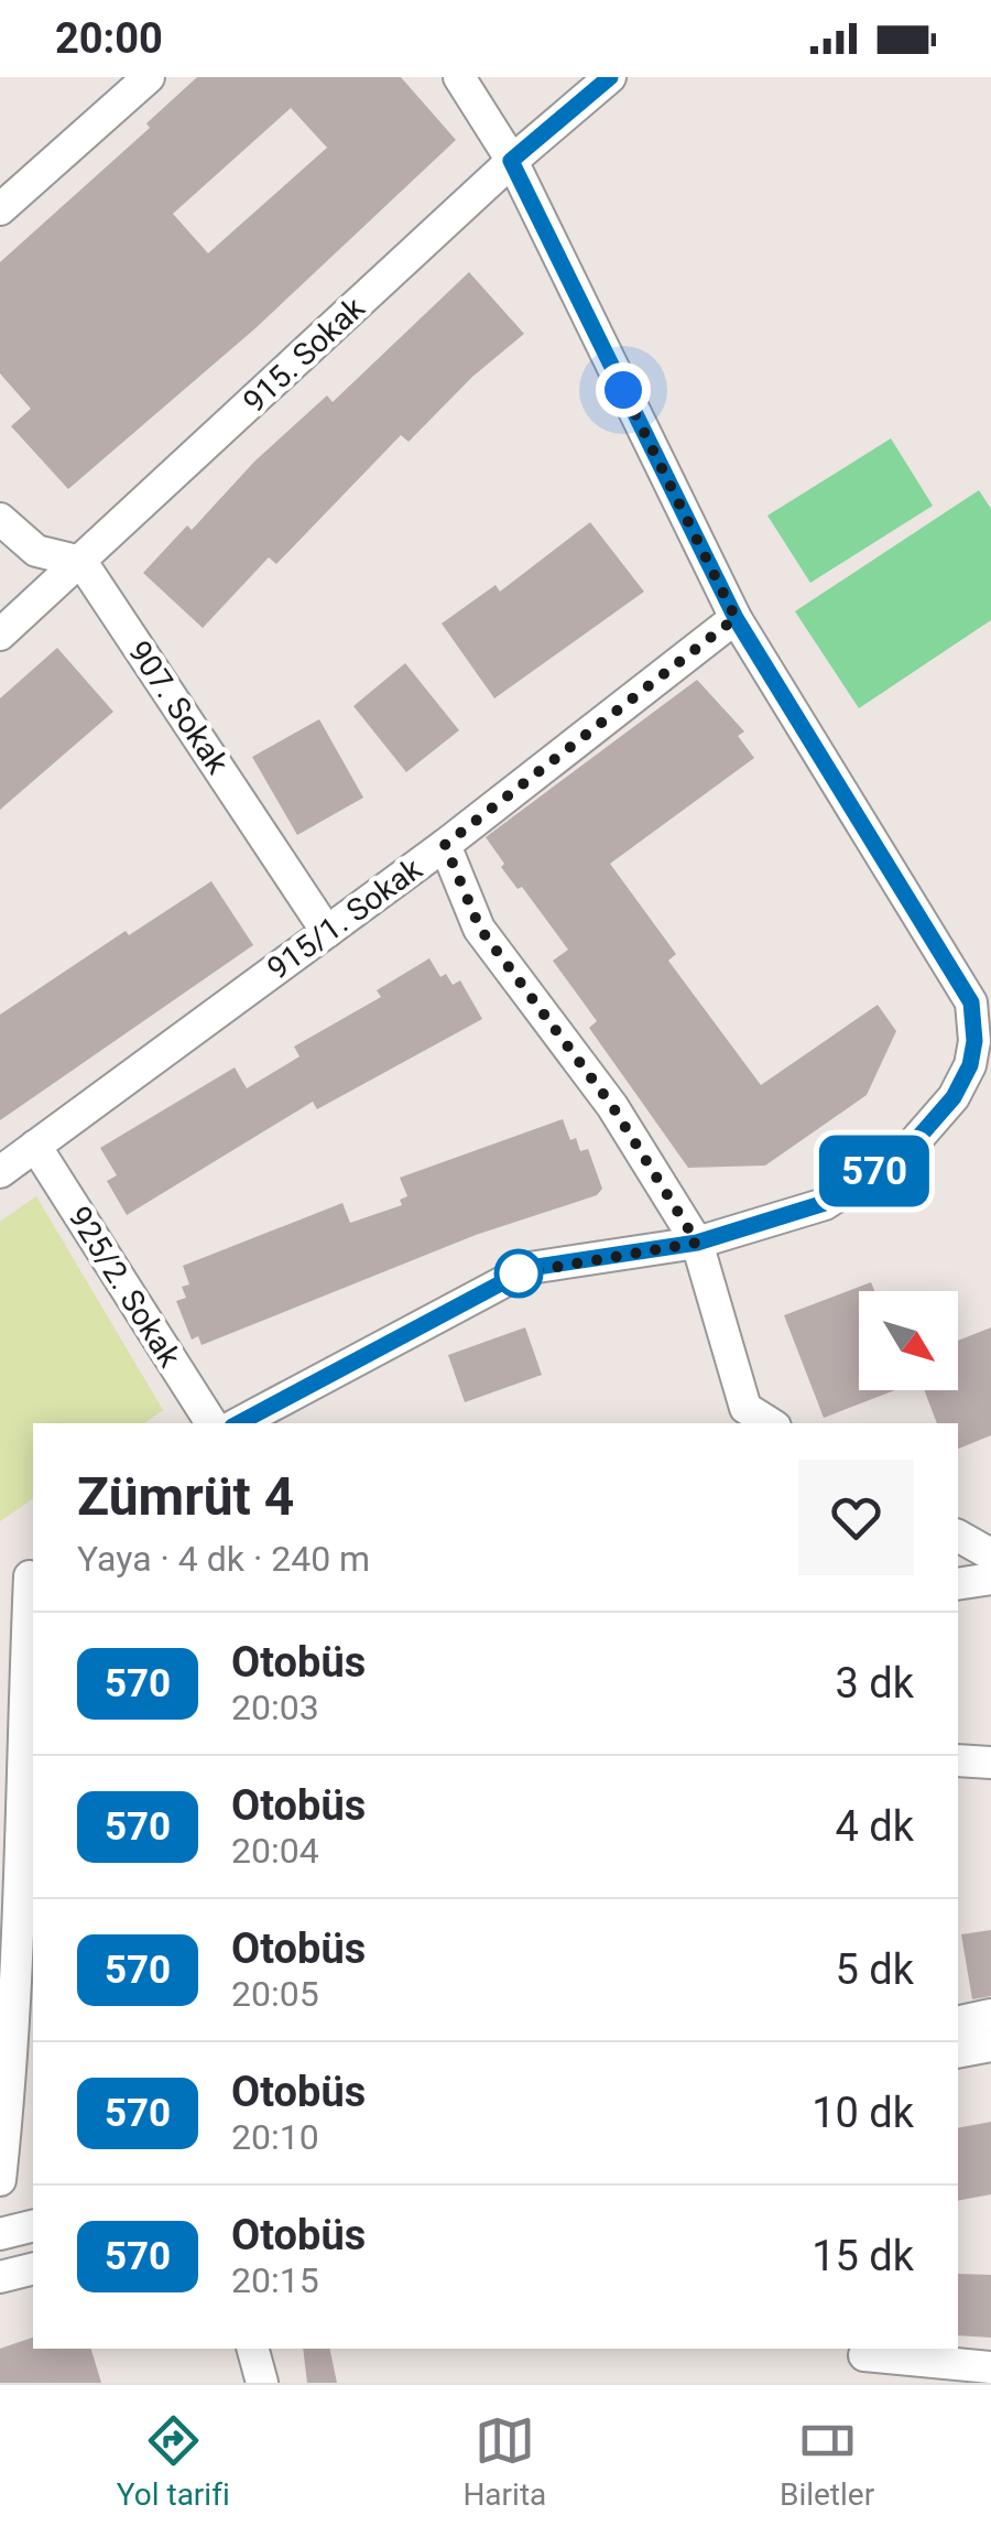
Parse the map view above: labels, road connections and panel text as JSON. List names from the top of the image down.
{
  "streets": {
    "street": [
      "915. Sokak",
      "907. Sokak",
      "915/1. Sokak",
      "925/2. Sokak"
    ]
  },
  "crossings": [
    ["915. Sokak", "907. Sokak"],
    ["907. Sokak", "915/1. Sokak"],
    ["915/1. Sokak", "925/2. Sokak"]
  ],
  "lines": ["bus line 570"],
  "north": "bottom right",
  "page": {
    "status": "20:00",
    "on_map": "570",
    "heading": ["Zümrüt 4", "Yaya · 4 dk · 240 m"],
    "list": [
      {
        "mark": "570",
        "name": "Otobüs",
        "note": "20:03",
        "value": "3 dk"
      },
      {
        "mark": "570",
        "name": "Otobüs",
        "note": "20:04",
        "value": "4 dk"
      },
      {
        "mark": "570",
        "name": "Otobüs",
        "note": "20:05",
        "value": "5 dk"
      },
      {
        "mark": "570",
        "name": "Otobüs",
        "note": "20:10",
        "value": "10 dk"
      },
      {
        "mark": "570",
        "name": "Otobüs",
        "note": "20:15",
        "value": "15 dk"
      }
    ],
    "tabs": ["Yol tarifi", "Harita", "Biletler"]
  }
}
